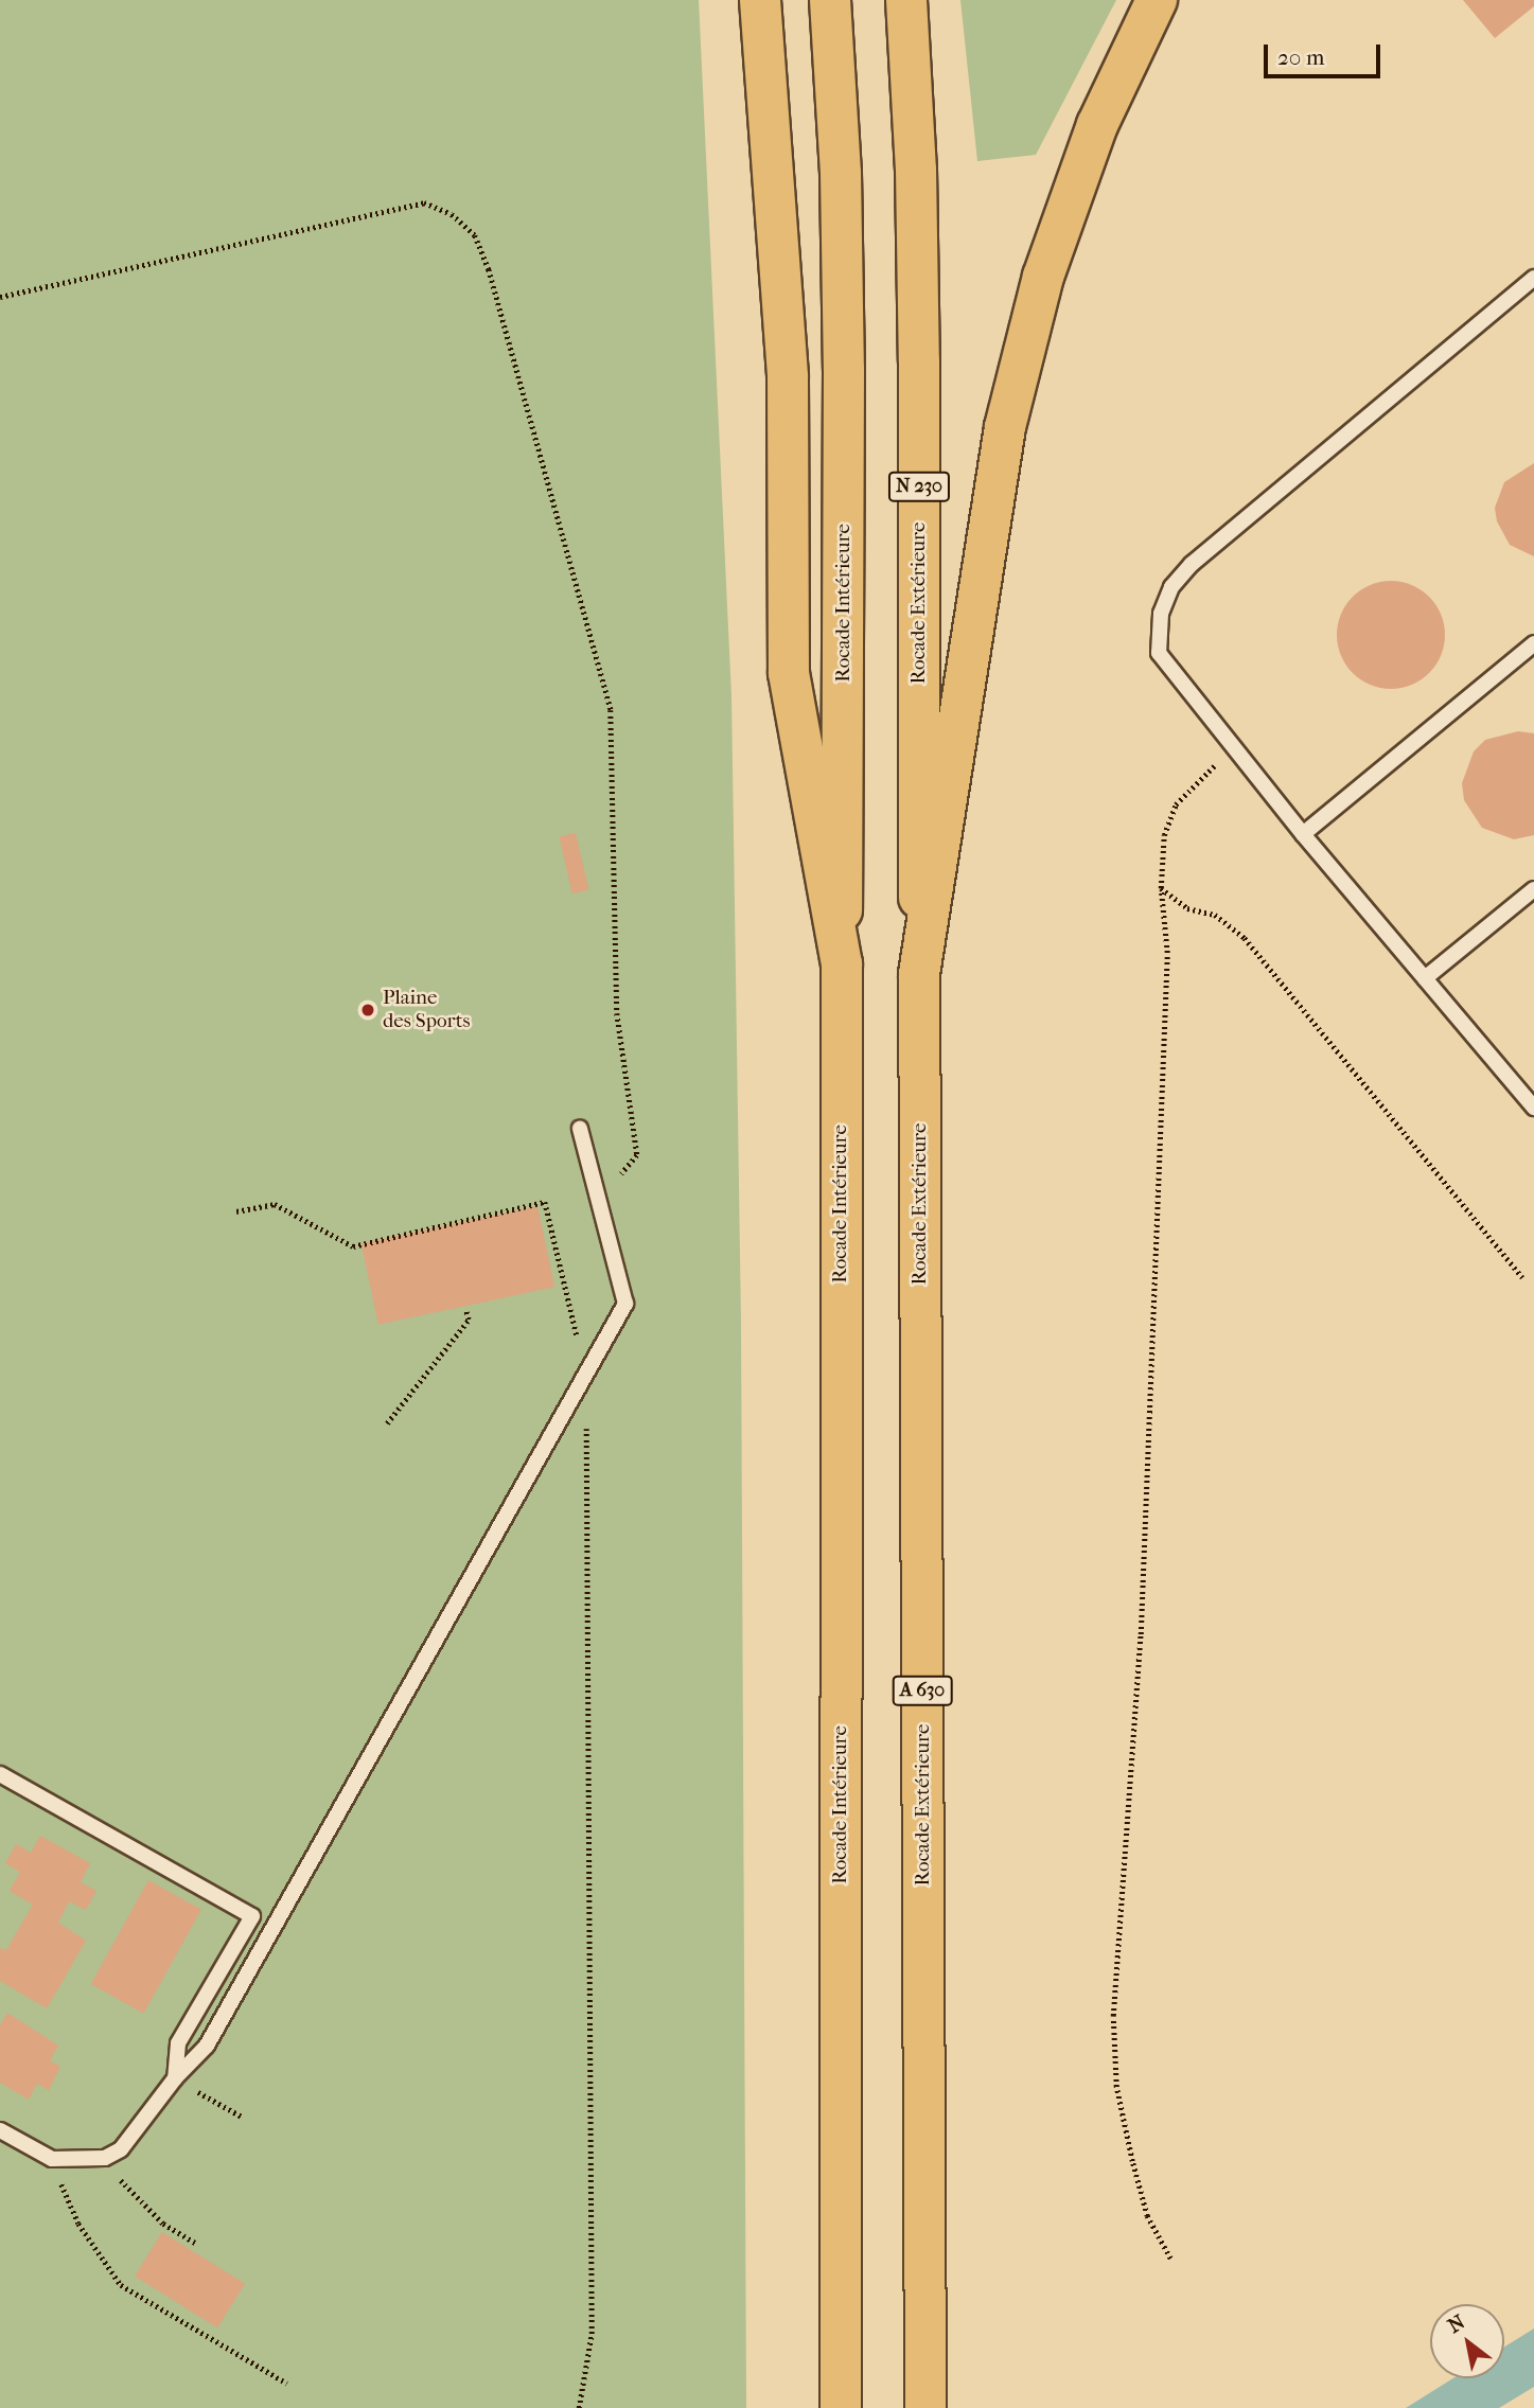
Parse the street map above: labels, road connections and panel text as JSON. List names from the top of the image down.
{
  "streets": {
    "highway": [
      "N 230",
      "Rocade Intérieure",
      "Rocade Extérieure",
      "A 630"
    ]
  },
  "places": ["Plaine des Sports"],
  "scale_bar": "20 m",
  "north": "top left"
}
